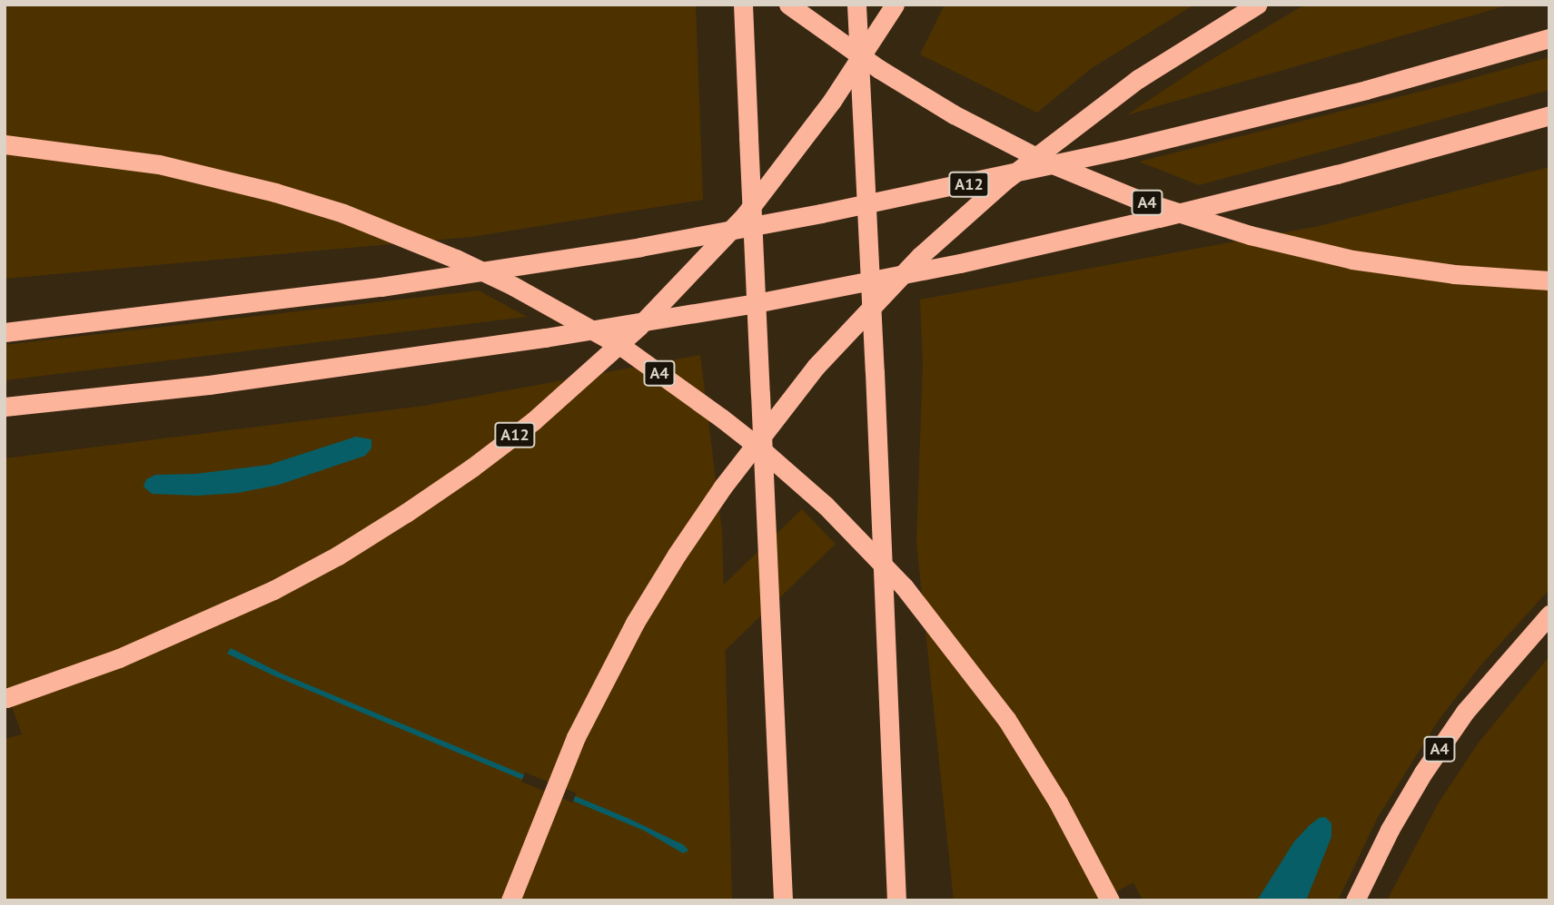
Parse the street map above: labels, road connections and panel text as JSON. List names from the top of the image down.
{
  "streets": {
    "highway": ["A12", "A4"]
  }
}
